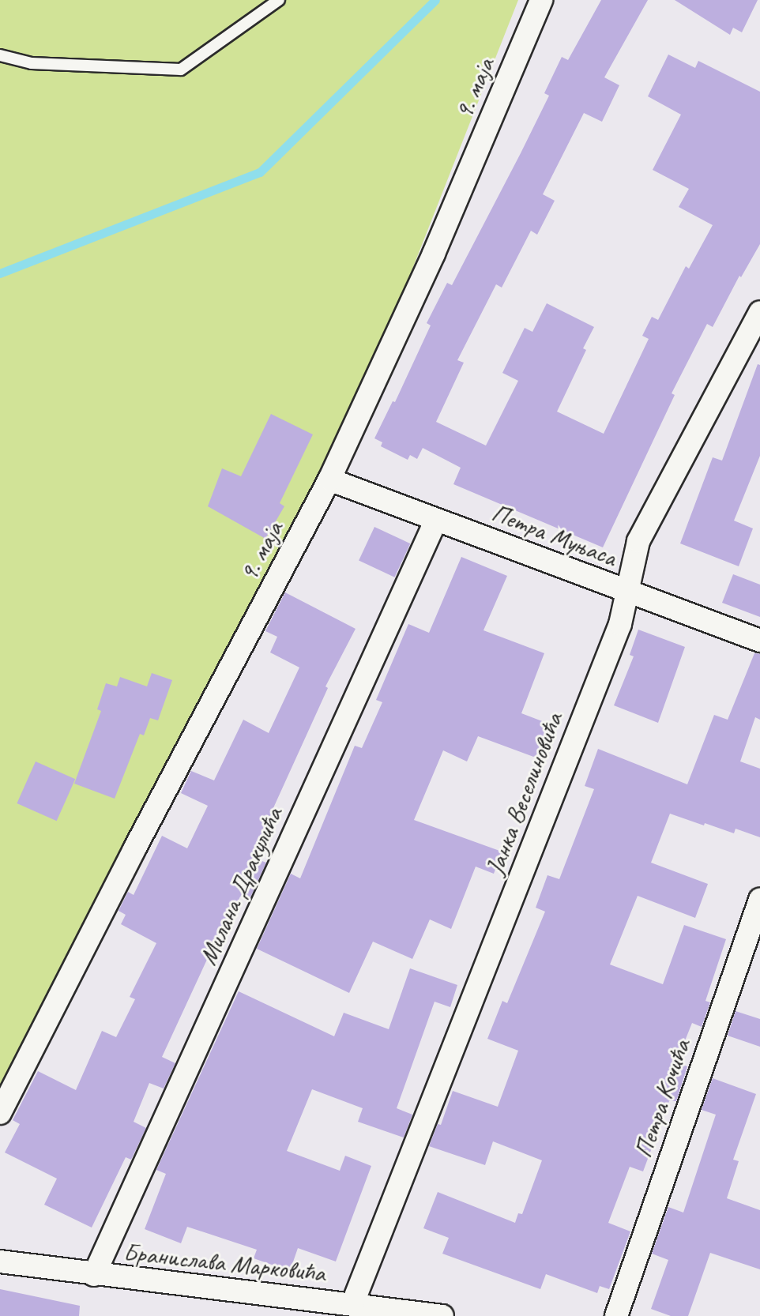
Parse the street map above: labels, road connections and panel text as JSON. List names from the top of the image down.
{
  "streets": {
    "street": [
      "9. маја",
      "Петра Муњаса",
      "Јанка Веселиновића",
      "Милана Дракулића",
      "Петра Кочића",
      "Бранислава Марковића"
    ]
  },
  "crossings": [
    ["9. маја", "Петра Муњаса"],
    ["Петра Муњаса", "Јанка Веселиновића"],
    ["Петра Муњаса", "Милана Дракулића"],
    ["Јанка Веселиновића", "Бранислава Марковића"],
    ["Милана Дракулића", "Бранислава Марковића"]
  ]
}
